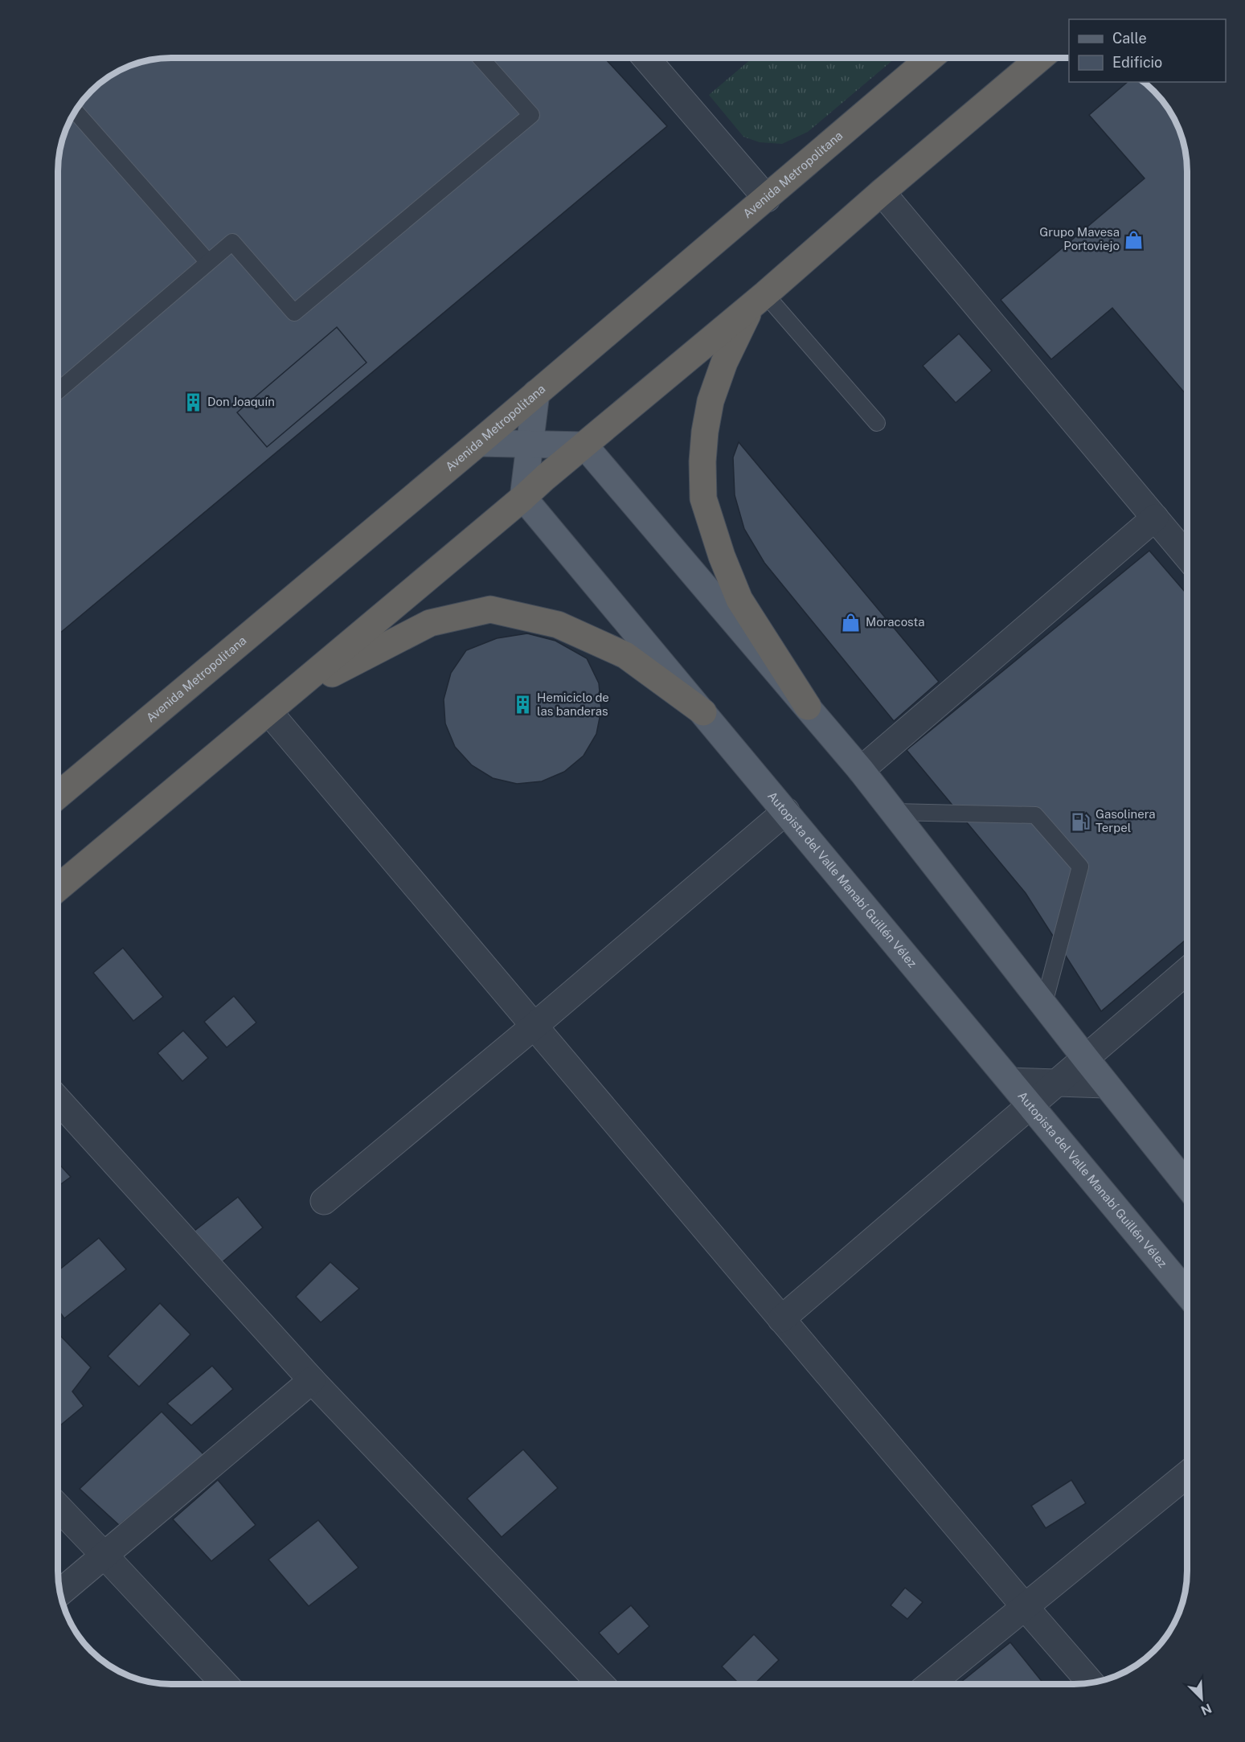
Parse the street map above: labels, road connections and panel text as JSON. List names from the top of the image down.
{
  "streets": {
    "highway": ["Avenida Metropolitana"],
    "main road": ["Autopista del Valle Manabí Guillén Vélez"]
  },
  "places": {
    "shop": ["Grupo Mavesa Portoviejo", "Moracosta"],
    "building": ["Don Joaquín", "Hemiciclo de las banderas"],
    "fuel station": ["Gasolinera Terpel"]
  },
  "legend": ["Calle", "Edificio"],
  "north": "bottom right"
}
